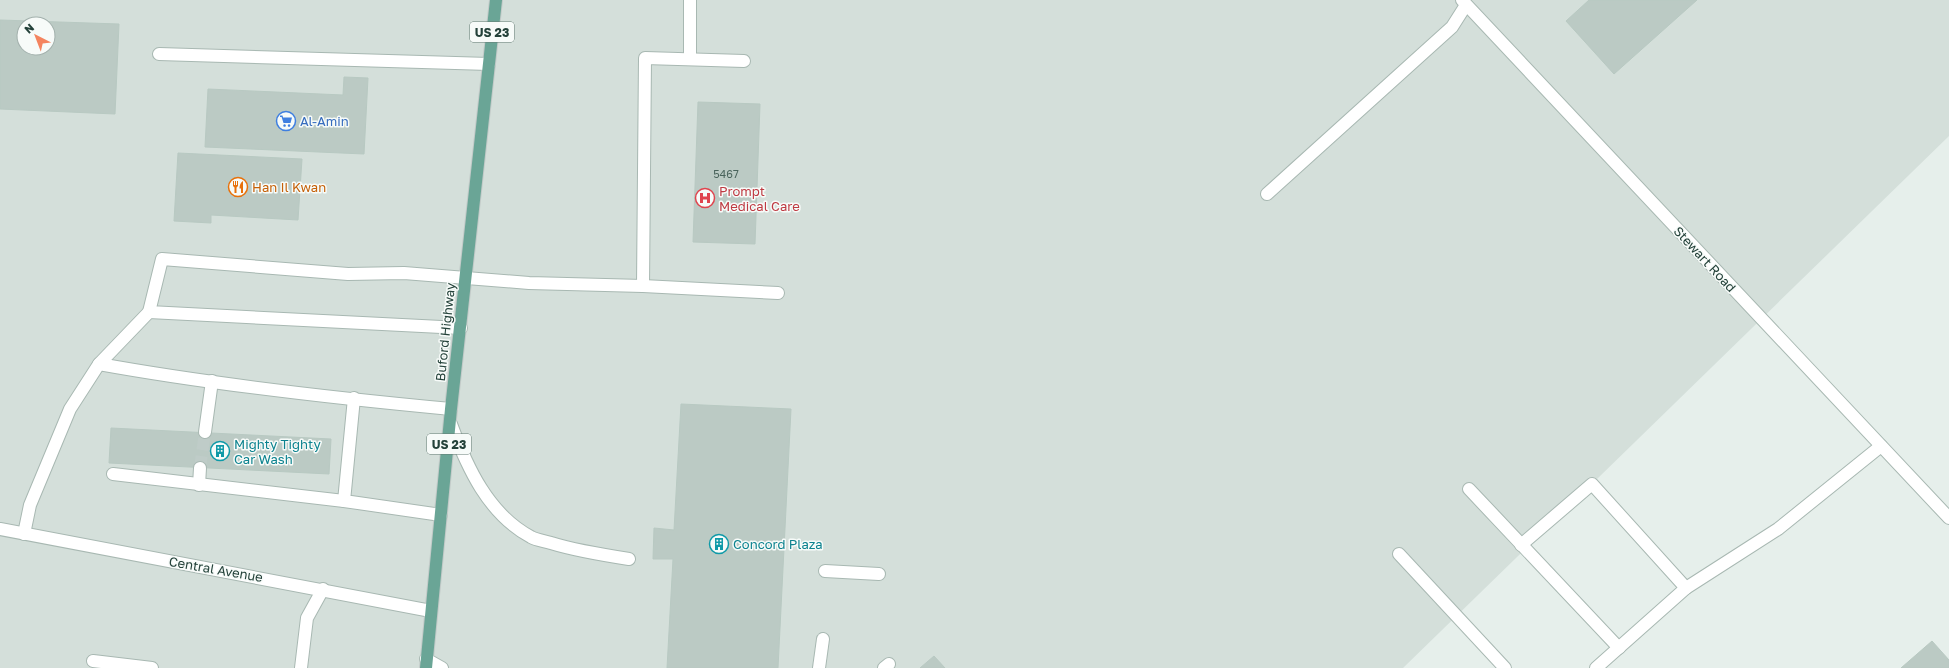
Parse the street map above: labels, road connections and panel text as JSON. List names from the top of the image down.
{
  "streets": {
    "main road": ["US 23", "Buford Highway"],
    "street": ["Stewart Road", "Central Avenue"]
  },
  "crossings": [
    ["Buford Highway", "Central Avenue"]
  ],
  "places": {
    "supermarket": ["Al-Amin"],
    "restaurant": ["Han Il Kwan"],
    "hospital": ["Prompt Medical Care"],
    "building": ["Mighty Tighty Car Wash", "Concord Plaza"]
  },
  "house_numbers": ["5467"],
  "north": "top left"
}
